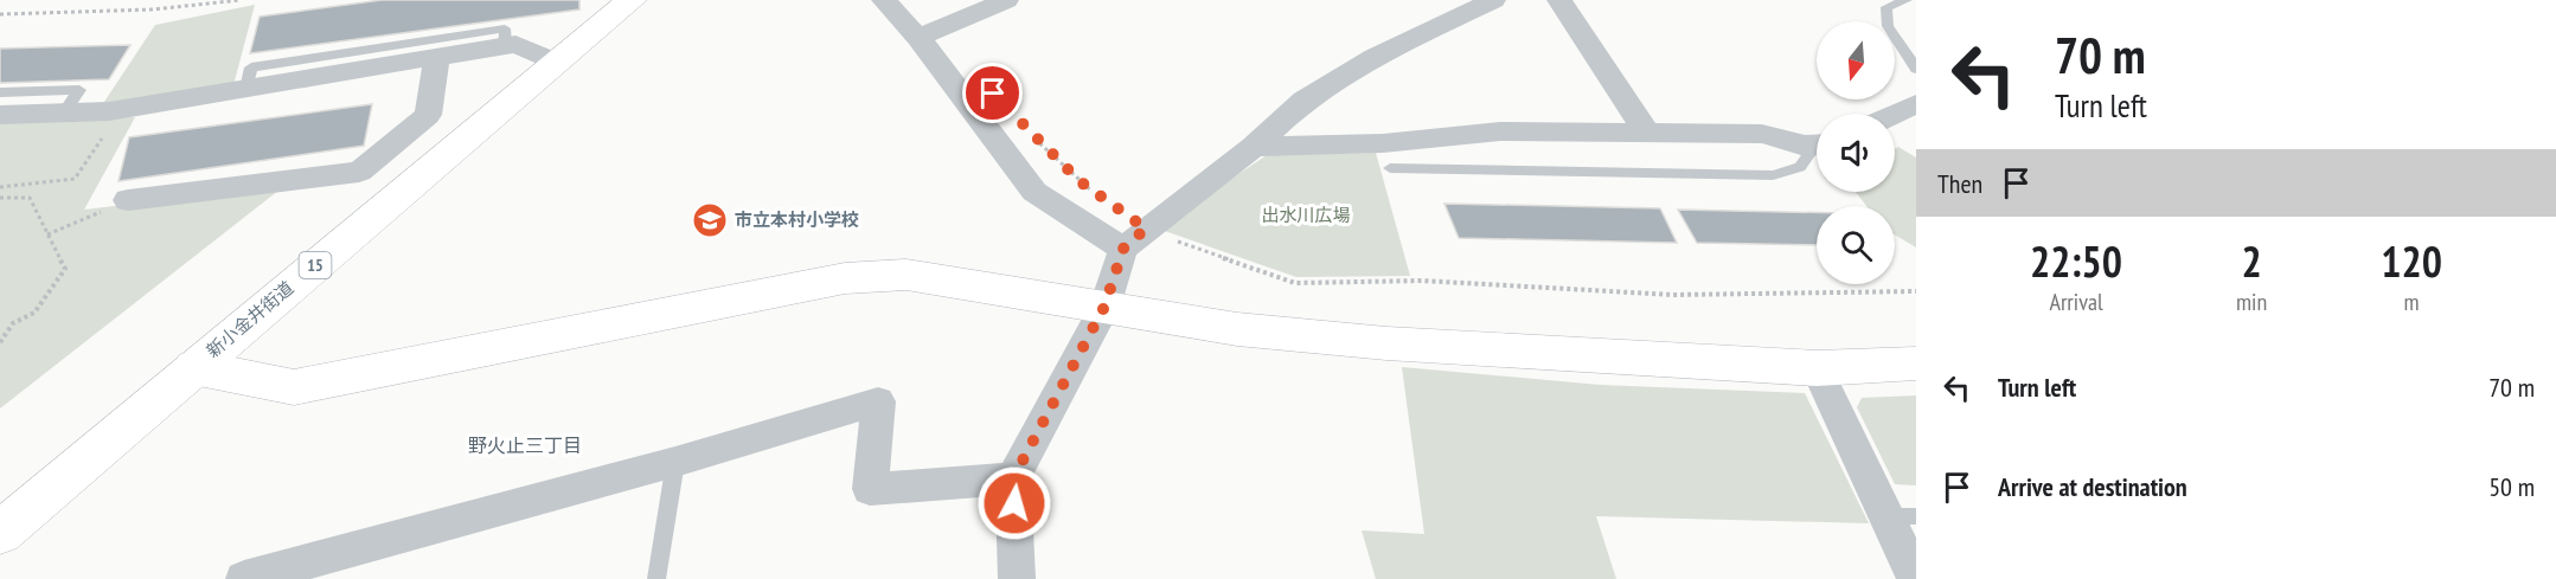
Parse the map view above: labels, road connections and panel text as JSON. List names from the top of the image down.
{
  "streets": {
    "street": ["15", "新小金井街道"]
  },
  "districts": ["野火止三丁目"],
  "parks": ["出水川広場"],
  "places": {
    "school or university": ["市立本村小学校"]
  },
  "north": "bottom",
  "page": {
    "turn": ["70 m", "Turn left"],
    "then": "Then",
    "eta": [
      "22:50",
      "Arrival",
      "2",
      "min",
      "120",
      "m"
    ],
    "list": [
      {
        "name": "Turn left",
        "value": "70 m"
      },
      {
        "name": "Arrive at destination",
        "value": "50 m"
      }
    ]
  }
}
